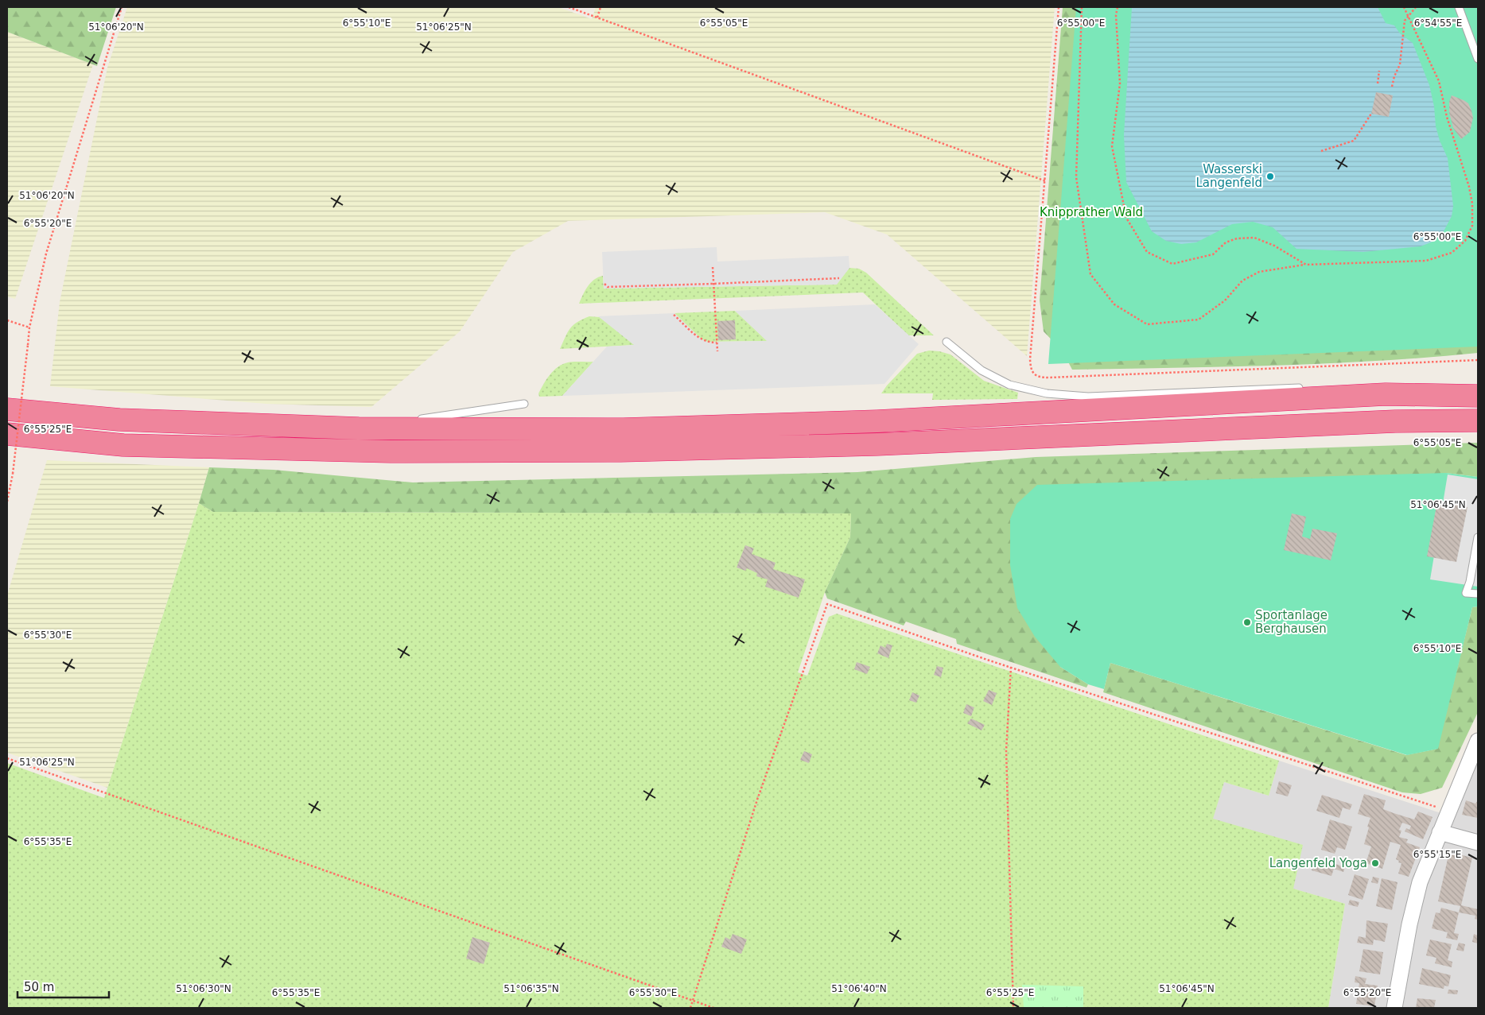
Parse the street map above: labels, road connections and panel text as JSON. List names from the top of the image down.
{
  "parks": ["Knipprather Wald"],
  "places": ["Wasserski Langenfeld", "Sportanlage Berghausen", "Langenfeld Yoga"],
  "scale_bar": "50 m",
  "coordinates": [
    "6°54'55\"E",
    "6°55'10\"E",
    "6°55'05\"E",
    "6°55'00\"E",
    "51°06'20\"N",
    "51°06'25\"N",
    "6°55'20\"E",
    "6°55'25\"E",
    "51°06'45\"N",
    "6°55'30\"E",
    "6°55'35\"E",
    "6°55'15\"E",
    "51°06'30\"N",
    "51°06'35\"N",
    "51°06'40\"N"
  ]
}
